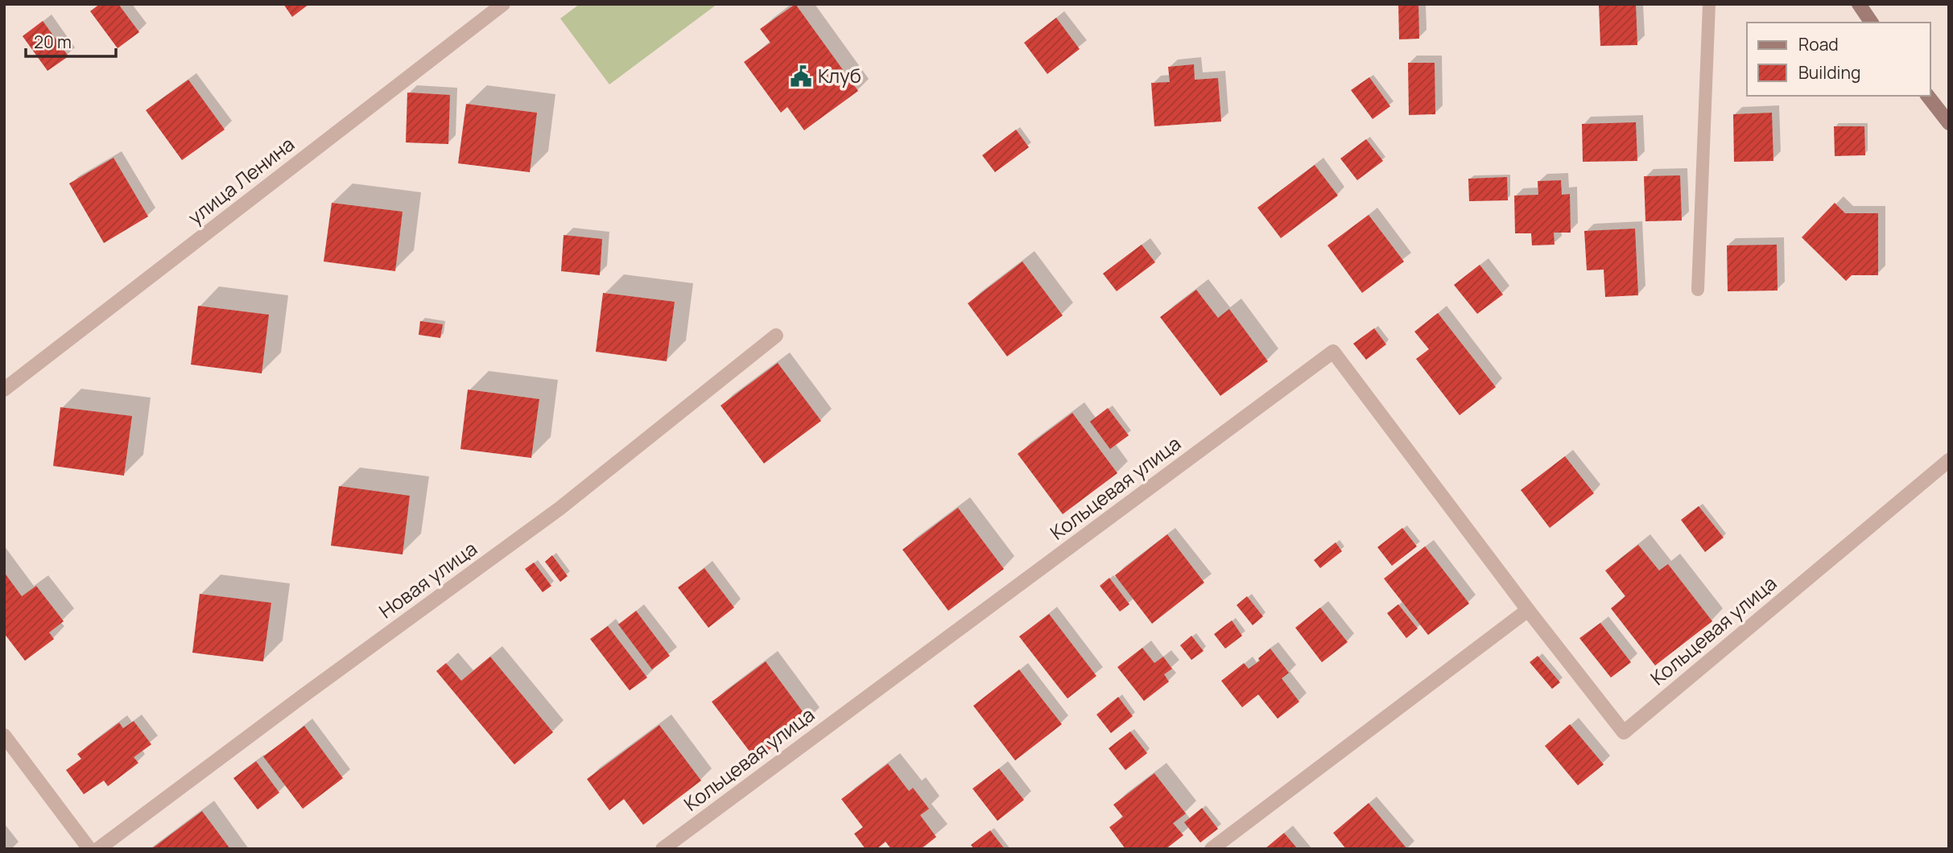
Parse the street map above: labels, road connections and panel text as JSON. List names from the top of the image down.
{
  "streets": {
    "street": ["улица Ленина", "Кольцевая улица", "Новая улица"]
  },
  "places": {
    "public building": ["Клуб"]
  },
  "legend": ["Road", "Building"],
  "scale_bar": "20 m"
}
